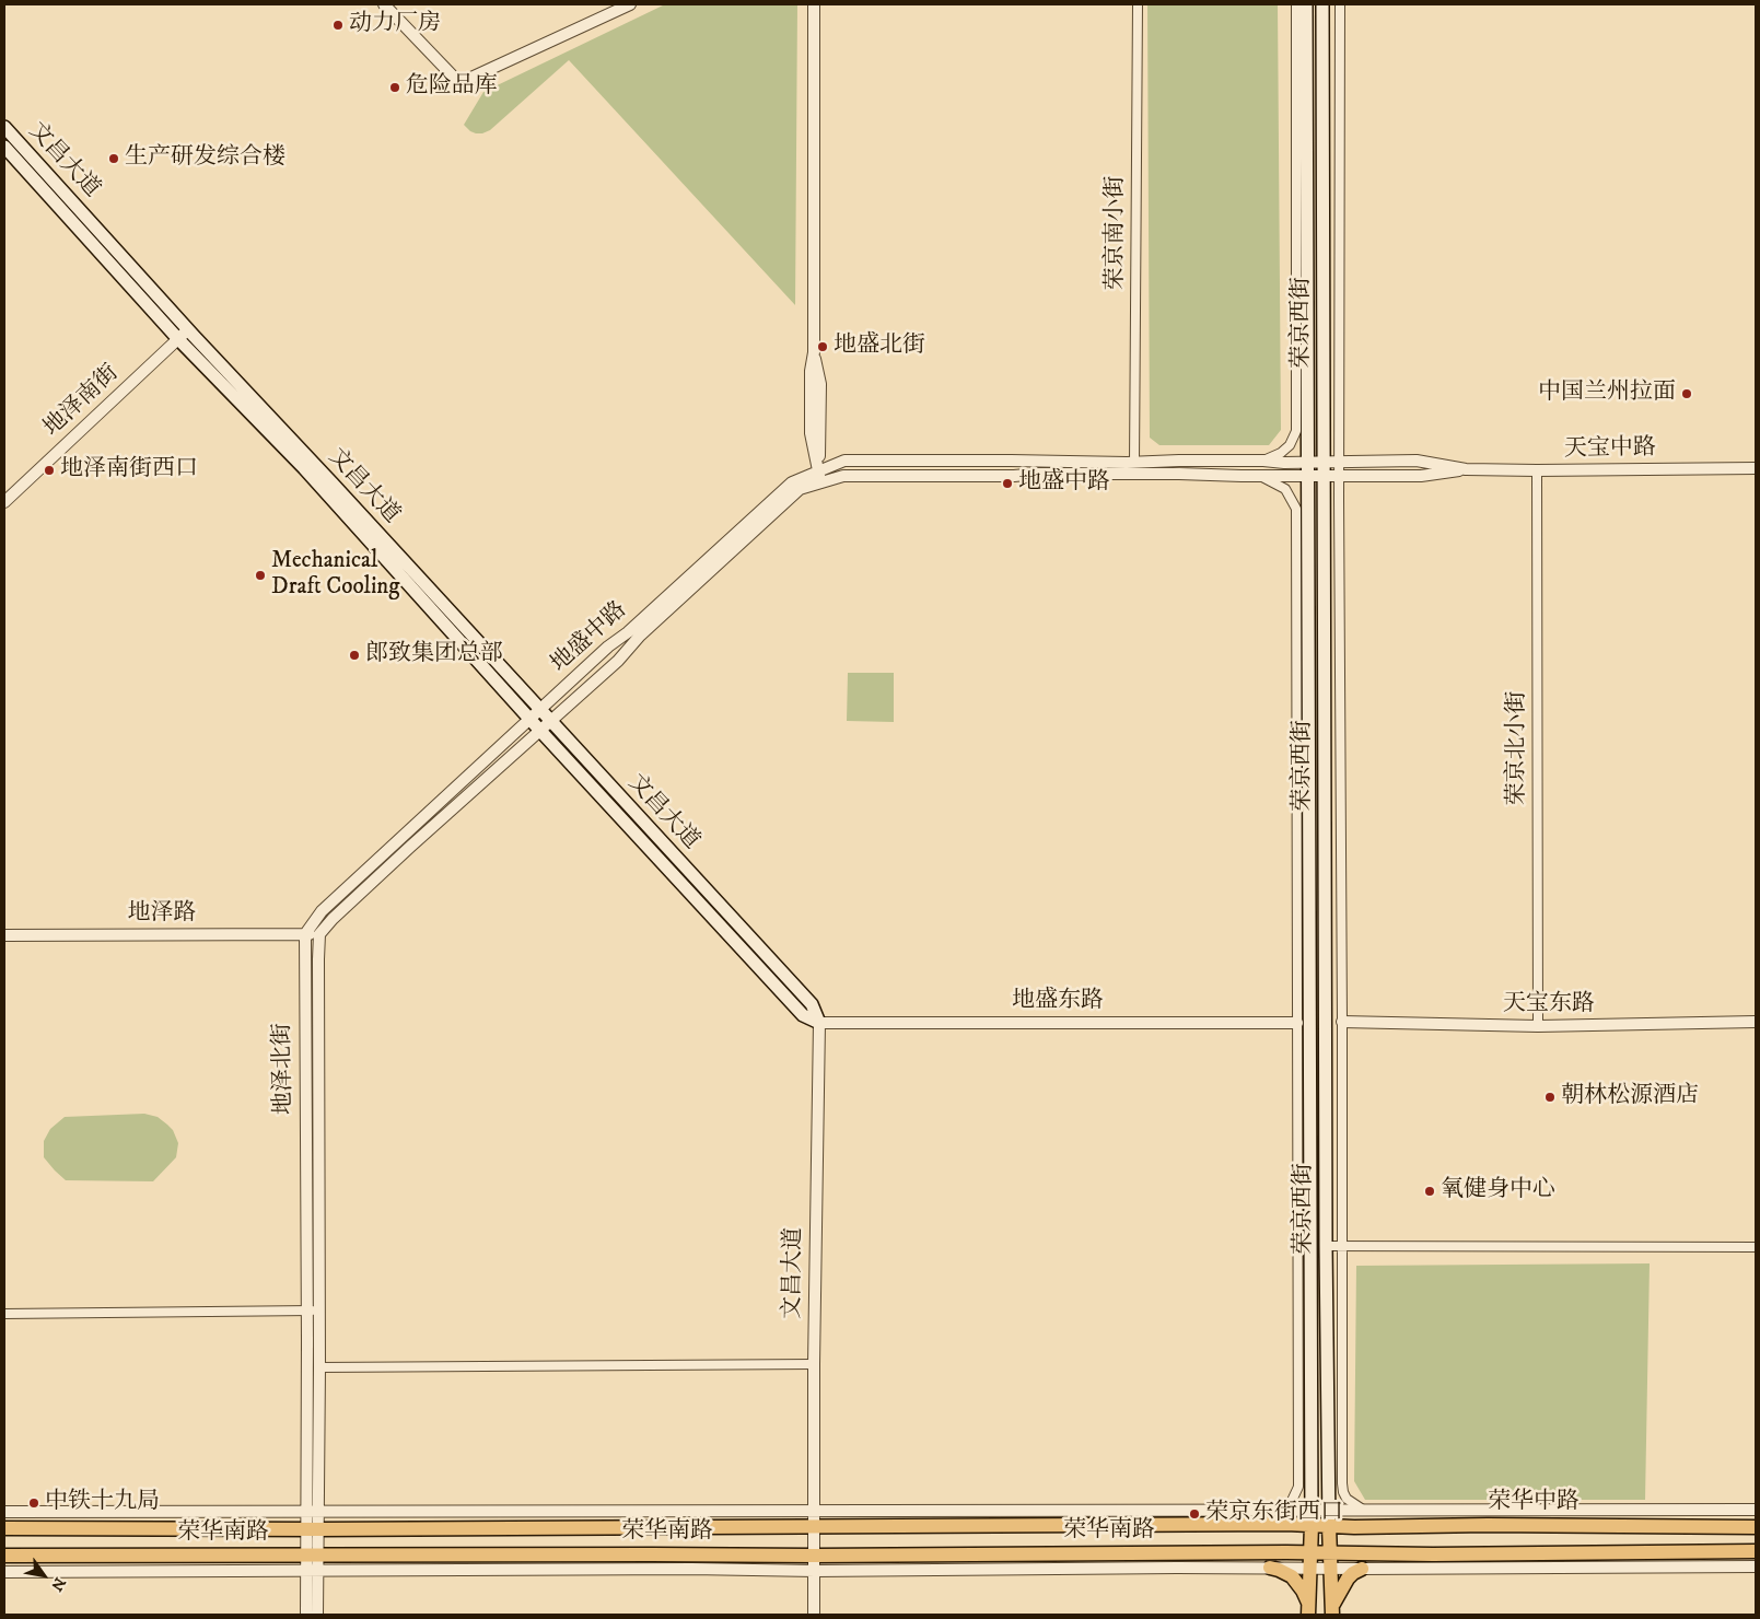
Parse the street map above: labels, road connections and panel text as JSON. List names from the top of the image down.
{
  "streets": {
    "main road": [
      "文昌大道",
      "荣京西街",
      "荣华中路",
      "荣华南路"
    ],
    "street": [
      "荣京南小街",
      "地泽南街",
      "天宝中路",
      "地盛中路",
      "荣京北小街",
      "地泽路",
      "地盛东路",
      "天宝东路",
      "地泽北街"
    ]
  },
  "crossings": [
    ["文昌大道", "地泽南街"],
    ["文昌大道", "地盛中路"],
    ["文昌大道", "地盛东路"],
    ["文昌大道", "荣华南路"],
    ["荣京南小街", "地盛中路"],
    ["荣京西街", "天宝中路"],
    ["荣京西街", "地盛中路"],
    ["荣京西街", "荣华中路"],
    ["荣京西街", "荣华南路"],
    ["天宝中路", "地盛中路"],
    ["天宝中路", "荣京北小街"],
    ["荣京北小街", "天宝东路"],
    ["地泽路", "地泽北街"],
    ["地泽北街", "荣华南路"],
    ["荣华中路", "荣华南路"]
  ],
  "places": [
    "动力厂房",
    "危险品库",
    "生产研发综合楼",
    "地盛北街",
    "中国兰州拉面",
    "地泽南街西口",
    "地盛中路",
    "Mechanical Draft Cooling",
    "郎致集团总部",
    "朝林松源酒店",
    "氧健身中心",
    "中铁十九局",
    "荣京东街西口"
  ],
  "north": "bottom right"
}
